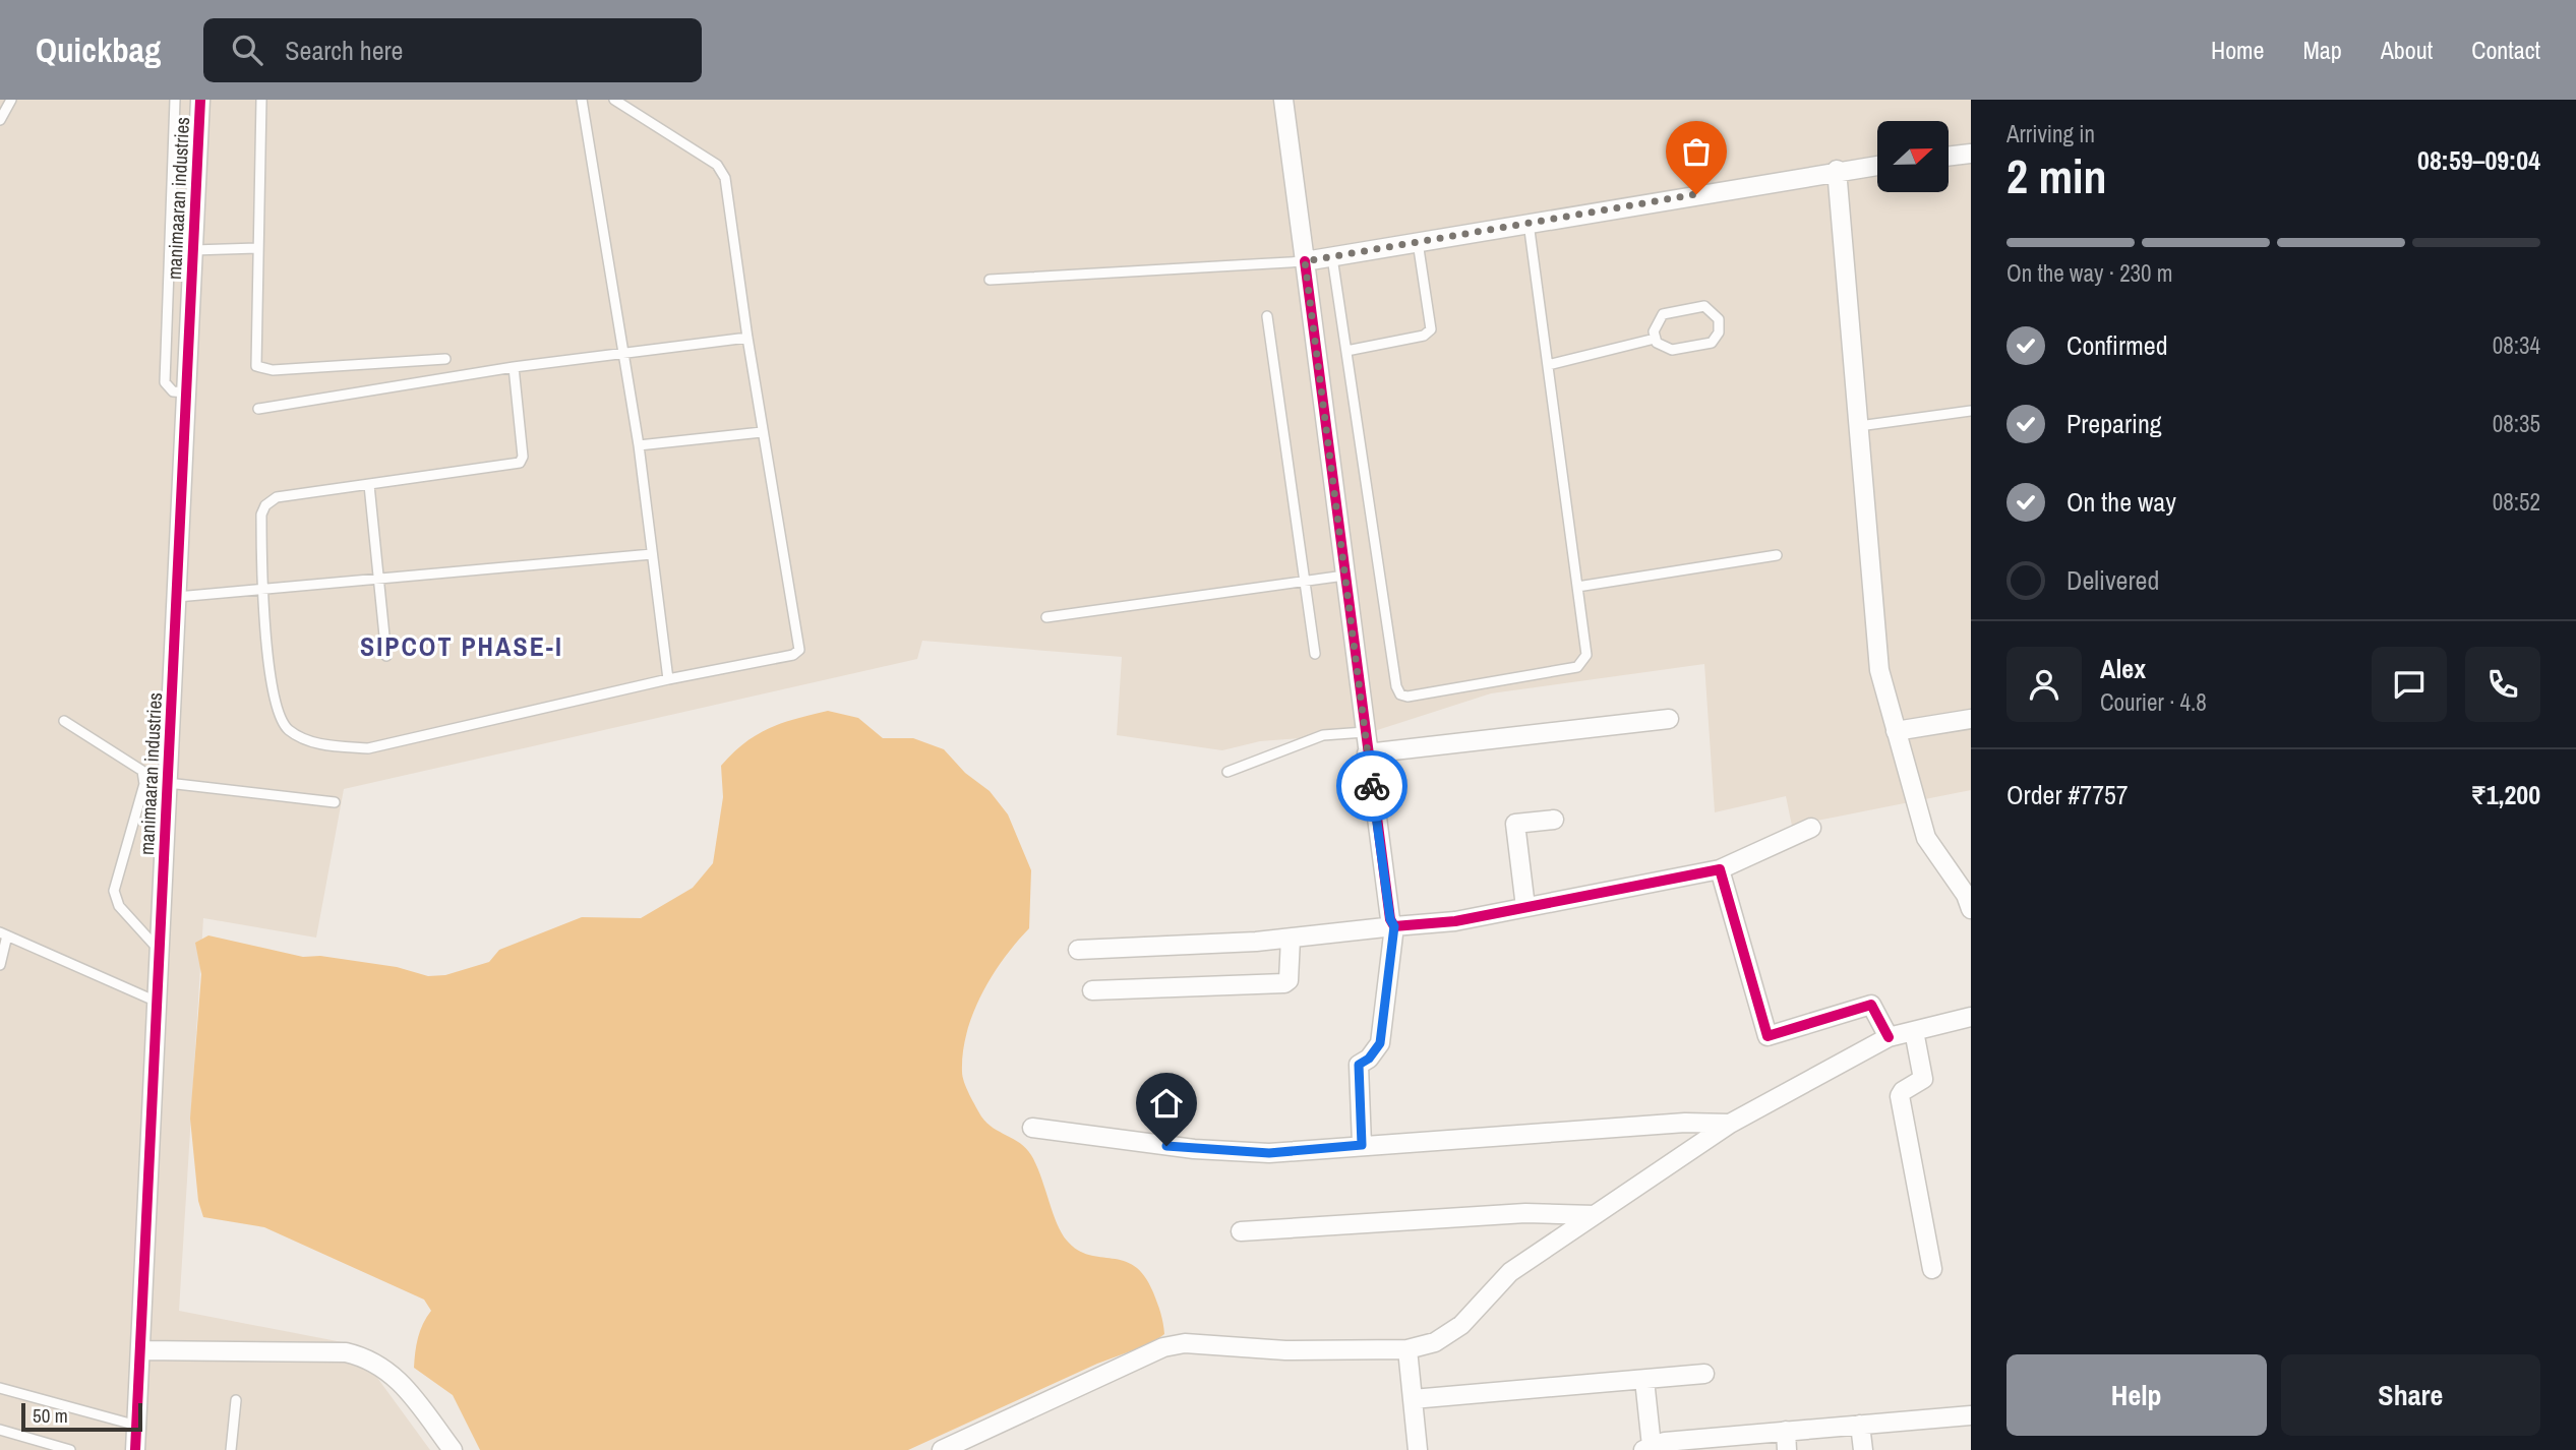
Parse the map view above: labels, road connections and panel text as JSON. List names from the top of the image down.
{
  "streets": {
    "street": ["manimaaran industries"]
  },
  "districts": ["SIPCOT PHASE-I"],
  "scale_bar": "50 m",
  "north": "right",
  "page": {
    "header": "Quickbag",
    "search": "Search here",
    "nav": [
      "Home",
      "Map",
      "About",
      "Contact"
    ],
    "heading": ["2 min", "Arriving in", "08:59–09:04"],
    "panel": [
      "Alex",
      "Courier · 4.8",
      "Order #7757",
      "₹1,200"
    ],
    "bar": "On the way · 230 m",
    "list": [
      ["Confirmed", "08:34"],
      ["Preparing", "08:35"],
      ["On the way", "08:52"],
      "Delivered"
    ],
    "buttons": ["Help", "Share"],
    "scale": "50 m"
  }
}
